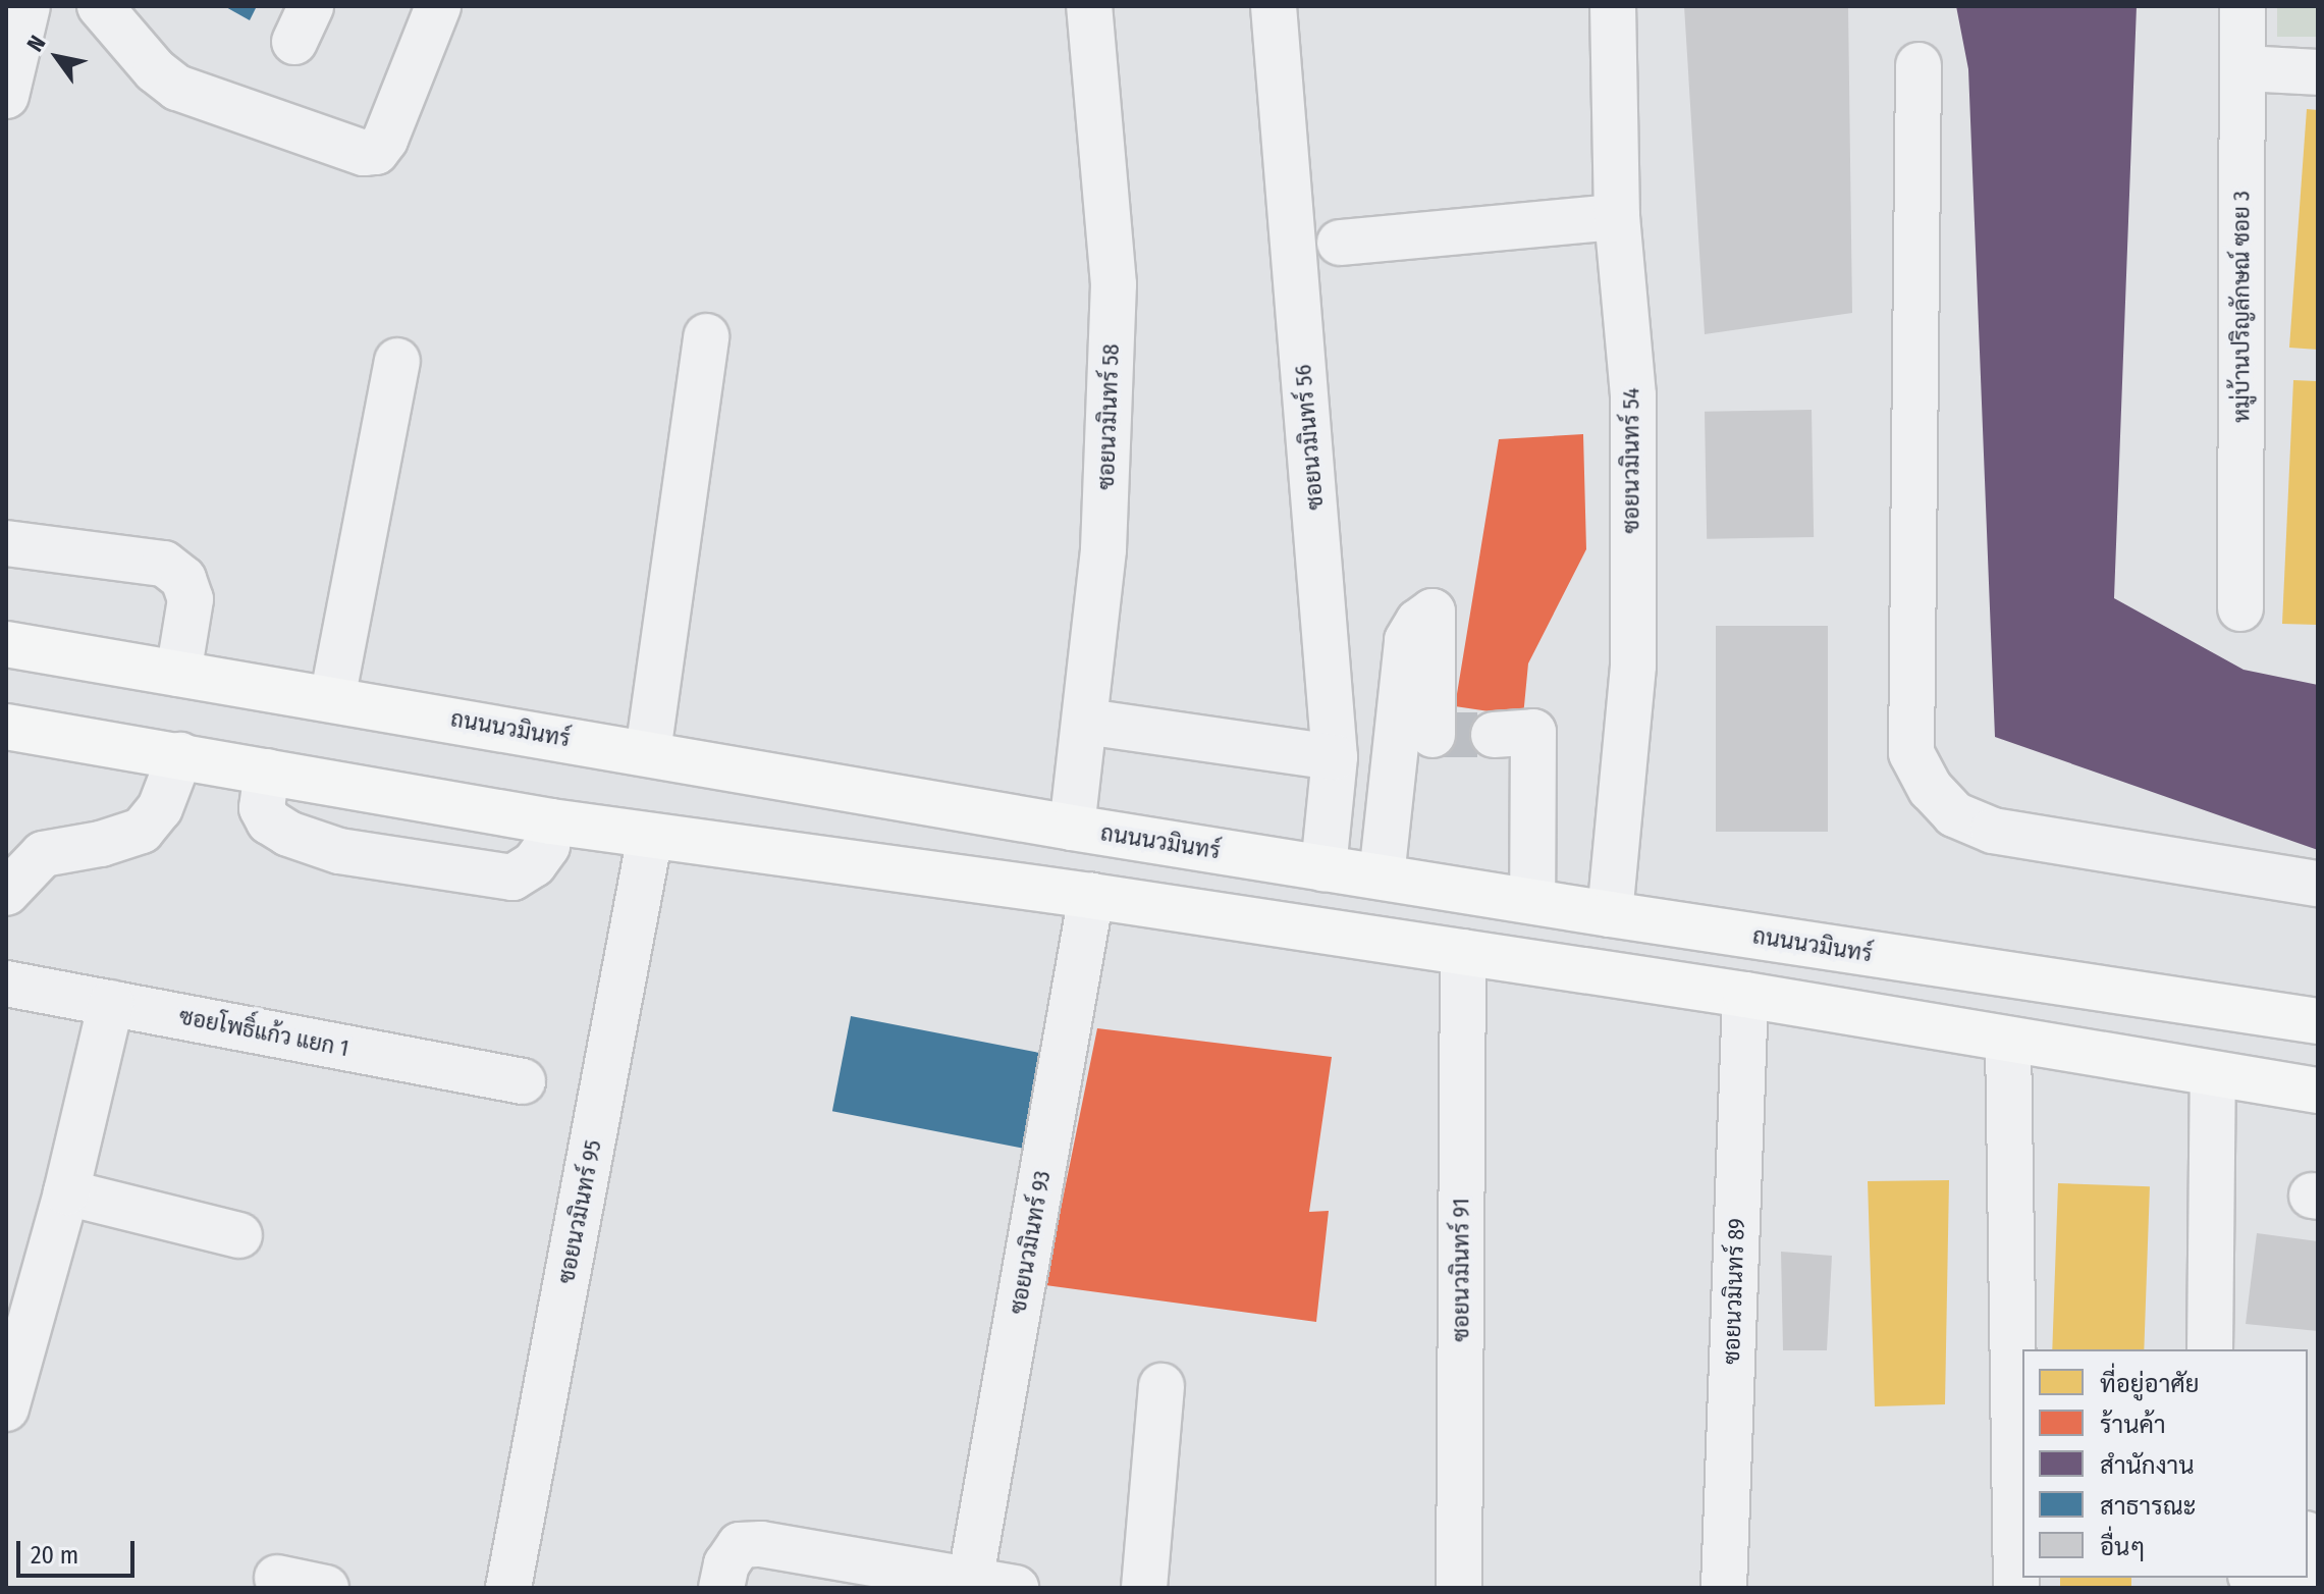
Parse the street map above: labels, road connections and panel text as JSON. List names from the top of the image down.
{
  "streets": {
    "main road": ["ถนนนวมินทร์"],
    "street": [
      "หมู่บ้านปริญลักษณ์ ซอย 3",
      "ซอยนวมินทร์ 58",
      "ซอยนวมินทร์ 56",
      "ซอยนวมินทร์ 54",
      "ซอยโพธิ์แก้ว แยก 1",
      "ซอยนวมินทร์ 95",
      "ซอยนวมินทร์ 93",
      "ซอยนวมินทร์ 91",
      "ซอยนวมินทร์ 89"
    ]
  },
  "crossings": [
    ["ซอยนวมินทร์ 58", "ถนนนวมินทร์"],
    ["ซอยนวมินทร์ 56", "ถนนนวมินทร์"],
    ["ซอยนวมินทร์ 54", "ถนนนวมินทร์"]
  ],
  "legend": [
    "ที่อยู่อาศัย",
    "ร้านค้า",
    "สำนักงาน",
    "สาธารณะ",
    "อื่นๆ"
  ],
  "scale_bar": "20 m",
  "north": "top left"
}
